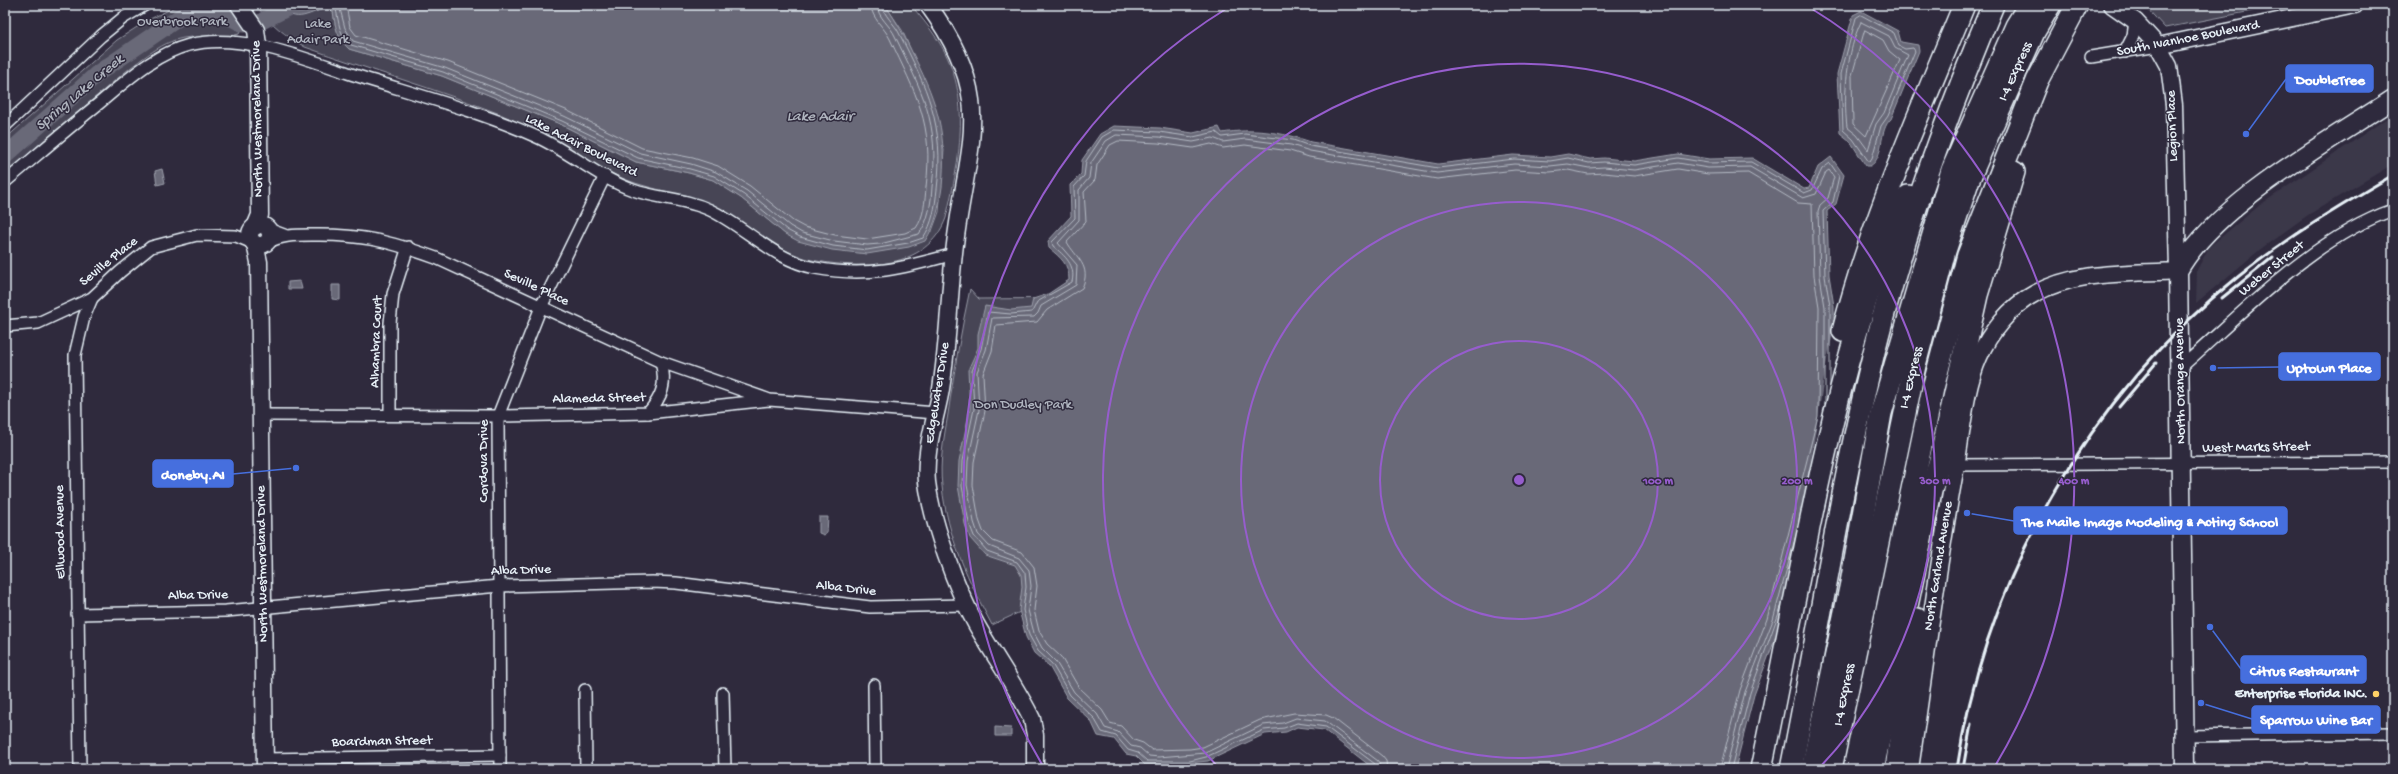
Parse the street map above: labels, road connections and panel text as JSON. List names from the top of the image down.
{
  "streets": {
    "highway": ["I-4 Express"],
    "main road": ["North Orange Avenue"],
    "street": [
      "South Ivanhoe Boulevard",
      "North Westmoreland Drive",
      "Legion Place",
      "Lake Adair Boulevard",
      "Seville Place",
      "Weber Street",
      "Alhambra Court",
      "Edgewater Drive",
      "Alameda Street",
      "West Marks Street",
      "Cordova Drive",
      "Ellwood Avenue",
      "North Garland Avenue",
      "Alba Drive",
      "Boardman Street"
    ]
  },
  "crossings": [
    ["South Ivanhoe Boulevard", "Legion Place"],
    ["North Westmoreland Drive", "Lake Adair Boulevard"],
    ["North Westmoreland Drive", "Seville Place"],
    ["North Westmoreland Drive", "Alameda Street"],
    ["North Westmoreland Drive", "Alba Drive"],
    ["North Westmoreland Drive", "Boardman Street"],
    ["Legion Place", "North Orange Avenue"],
    ["Legion Place", "North Garland Avenue"],
    ["Lake Adair Boulevard", "Edgewater Drive"],
    ["Lake Adair Boulevard", "Cordova Drive"],
    ["Seville Place", "Alhambra Court"],
    ["Seville Place", "Alameda Street"],
    ["Seville Place", "Cordova Drive"],
    ["Seville Place", "Ellwood Avenue"],
    ["Weber Street", "North Orange Avenue"],
    ["Alhambra Court", "Alameda Street"],
    ["North Orange Avenue", "West Marks Street"],
    ["North Orange Avenue", "North Garland Avenue"],
    ["Edgewater Drive", "Alameda Street"],
    ["Edgewater Drive", "Alba Drive"],
    ["Alameda Street", "Cordova Drive"],
    ["West Marks Street", "North Garland Avenue"],
    ["Cordova Drive", "Alba Drive"],
    ["Cordova Drive", "Boardman Street"],
    ["Ellwood Avenue", "Alba Drive"]
  ],
  "water": ["Spring Lake Creek", "Lake Adair"],
  "parks": ["Overbrook Park", "Lake Adair Park", "Don Dudley Park"],
  "places": [
    "DoubleTree",
    "Uptown Place",
    "doneby.AI",
    "The Maile Image Modeling & Acting School",
    "Citrus Restaurant",
    "Enterprise Florida INC.",
    "Sparrow Wine Bar"
  ],
  "rings": [
    "100 m",
    "200 m",
    "300 m",
    "400 m"
  ]
}
